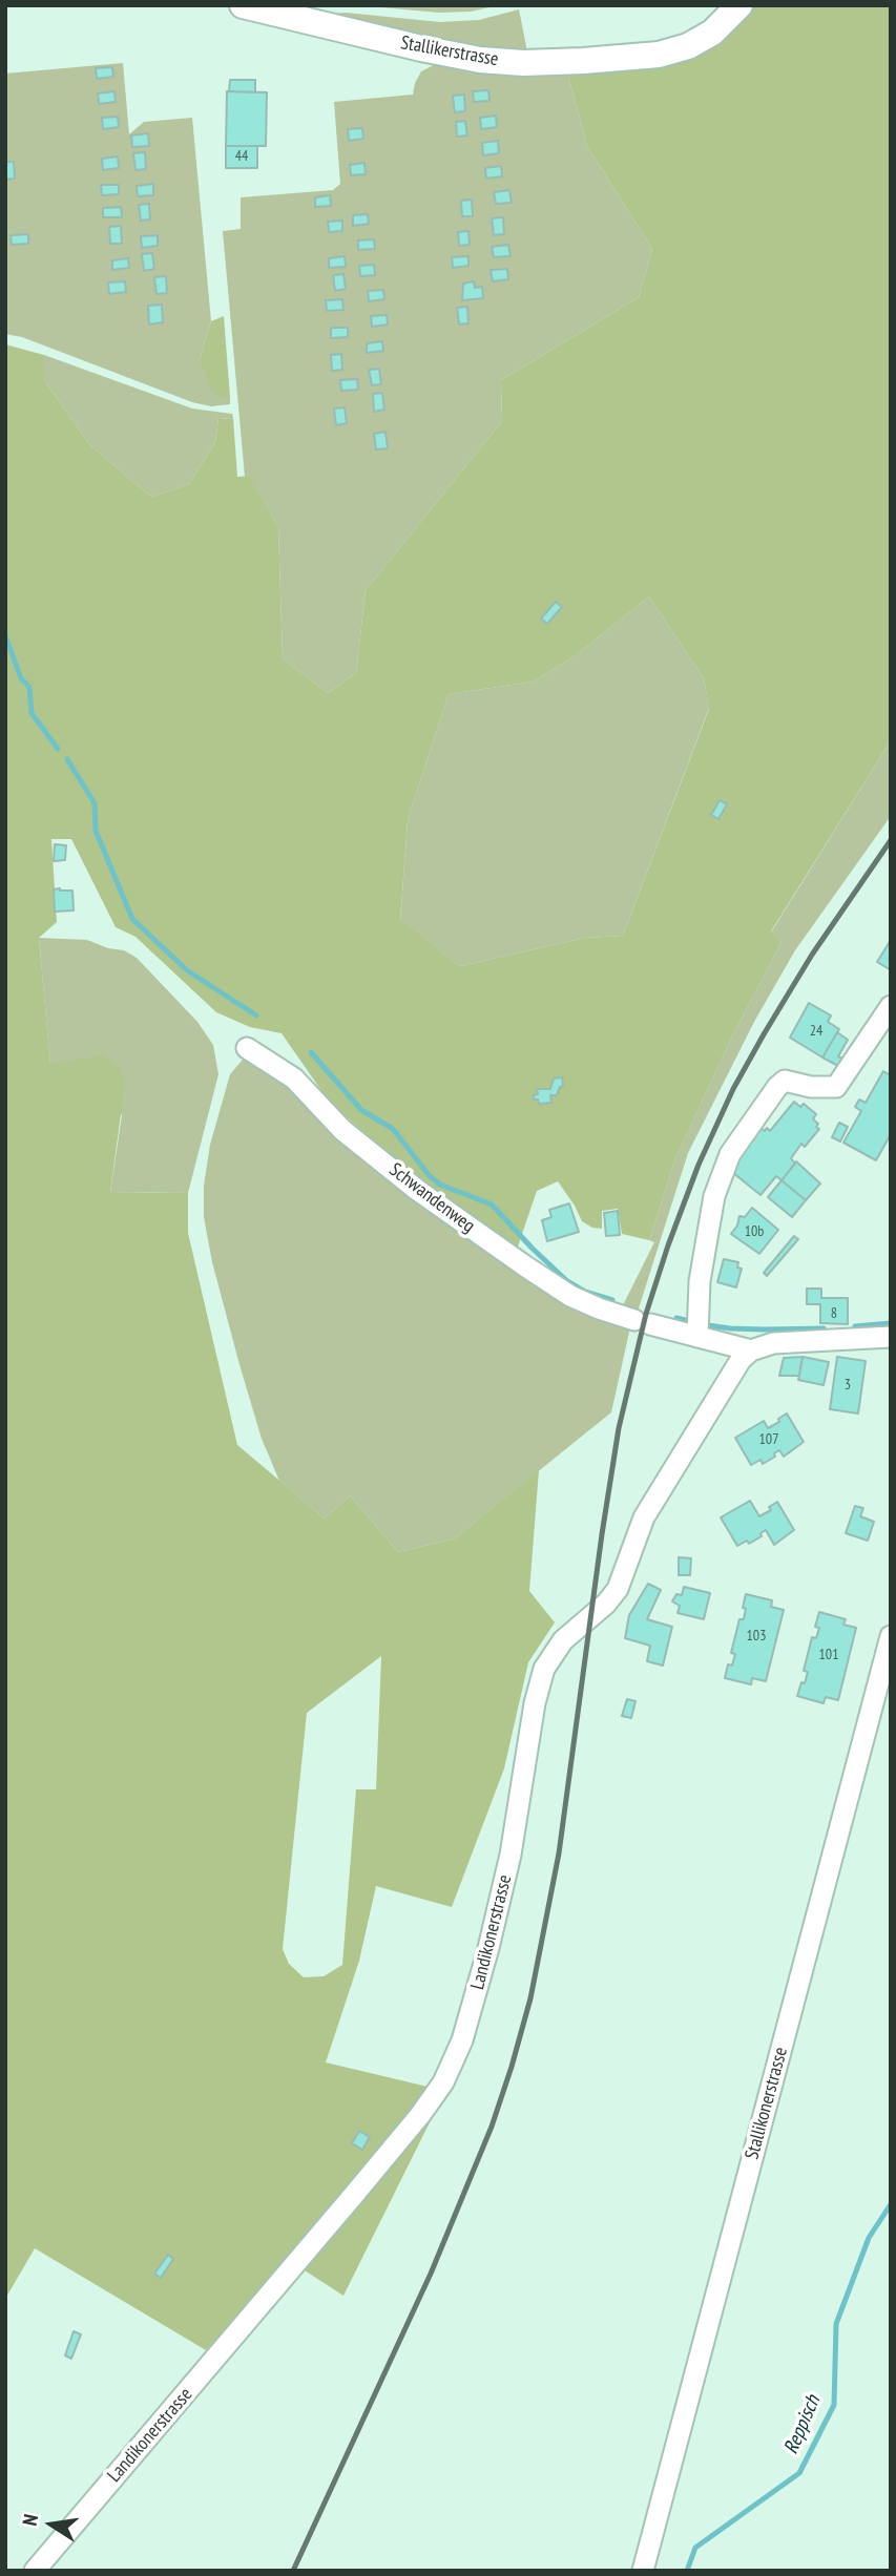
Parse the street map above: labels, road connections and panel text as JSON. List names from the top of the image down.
{
  "streets": {
    "main road": ["Stallikerstrasse"],
    "street": ["Schwandenweg", "Landikonerstrasse", "Stallikonerstrasse"]
  },
  "crossings": [
    ["Schwandenweg", "Landikonerstrasse"]
  ],
  "water": ["Reppisch"],
  "house_numbers": [
    "44",
    "24",
    "10b",
    "8",
    "3",
    "107",
    "103",
    "101"
  ],
  "north": "left"
}
